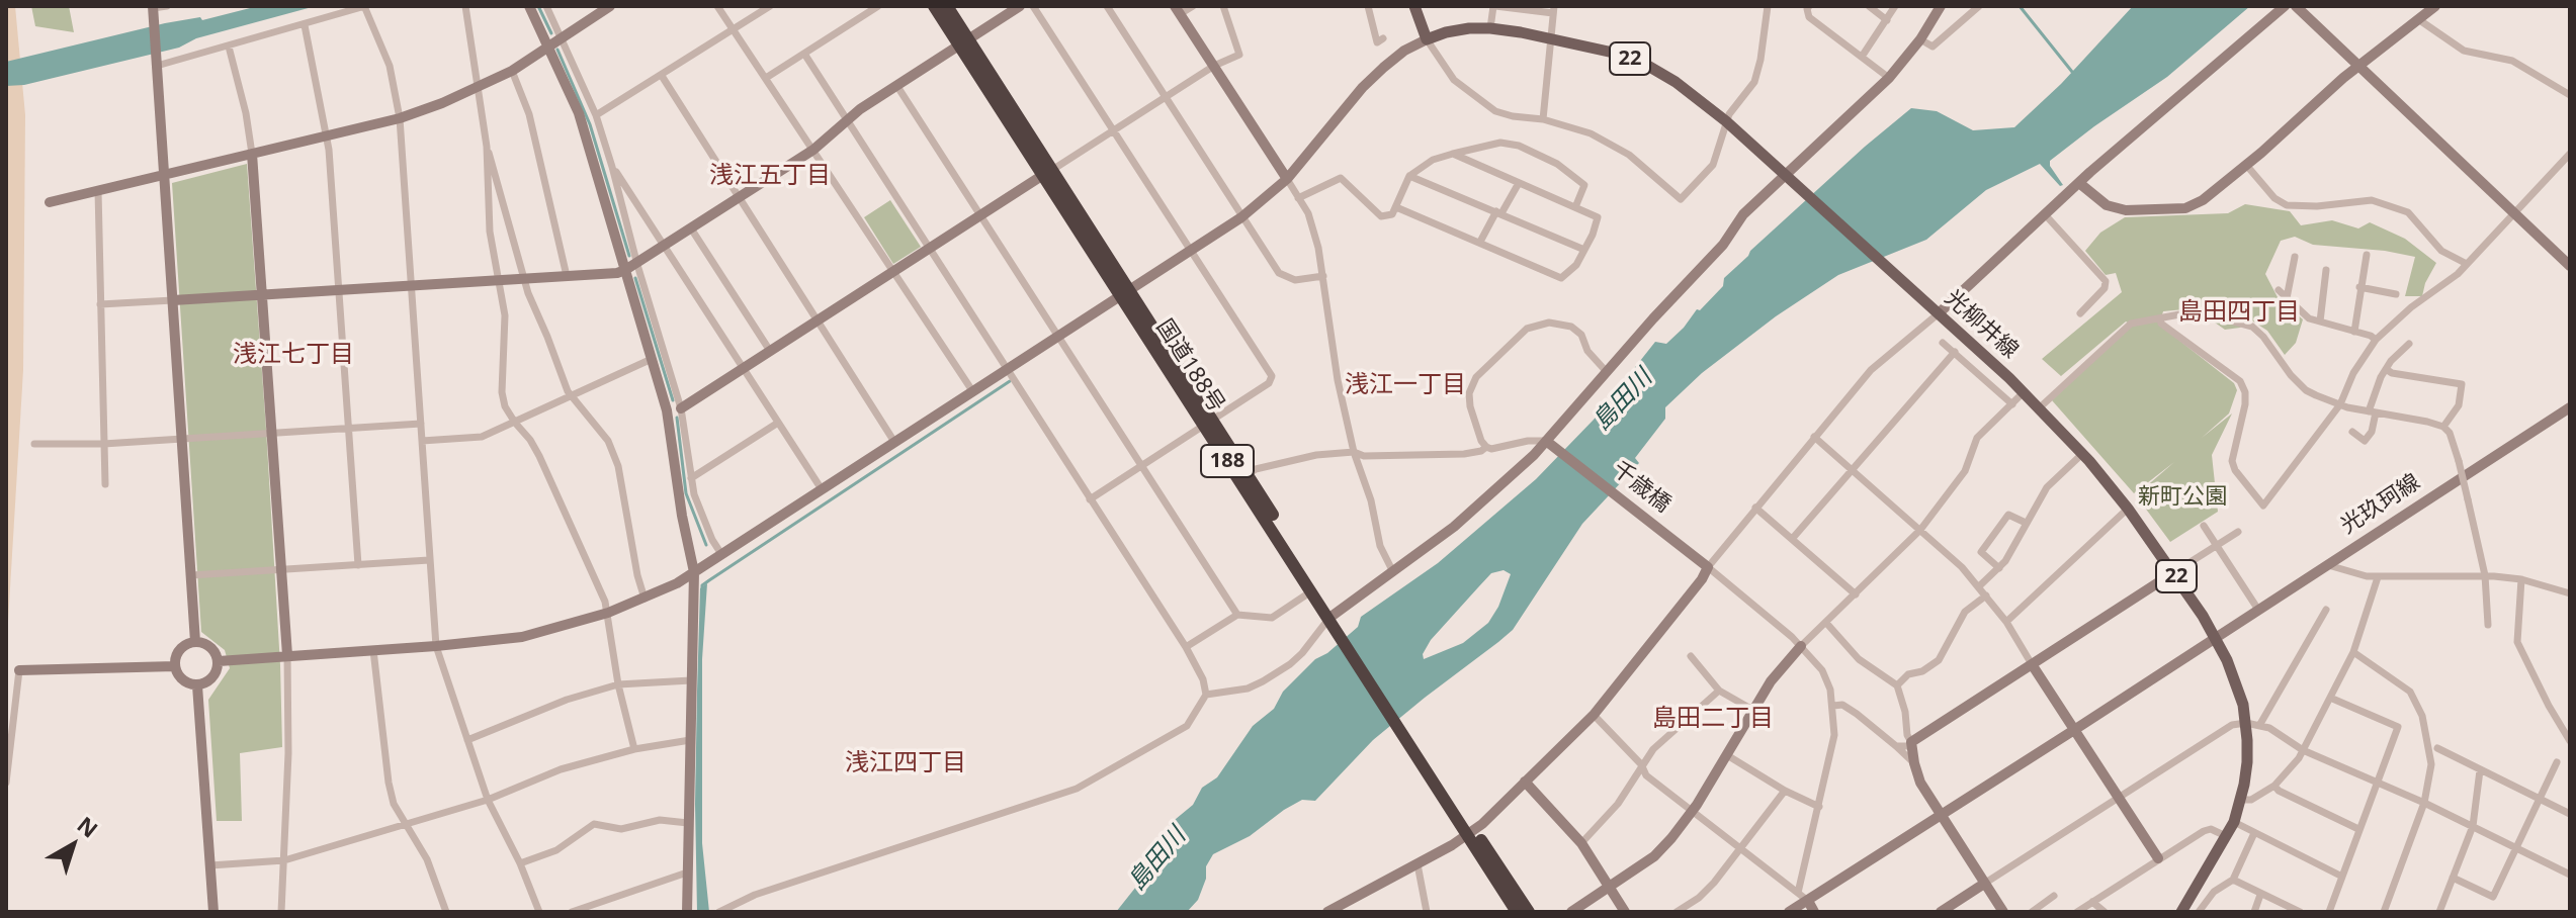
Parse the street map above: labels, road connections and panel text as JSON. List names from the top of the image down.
{
  "streets": {
    "highway": ["国道188号", "188"],
    "main road": ["22", "光柳井線"],
    "street": ["千歳橋", "光玖珂線"]
  },
  "crossings": [
    ["光柳井線", "光玖珂線"]
  ],
  "districts": [
    "浅江五丁目",
    "島田四丁目",
    "浅江七丁目",
    "浅江一丁目",
    "島田二丁目",
    "浅江四丁目"
  ],
  "water": ["島田川"],
  "parks": ["新町公園"],
  "north": "top right"
}
